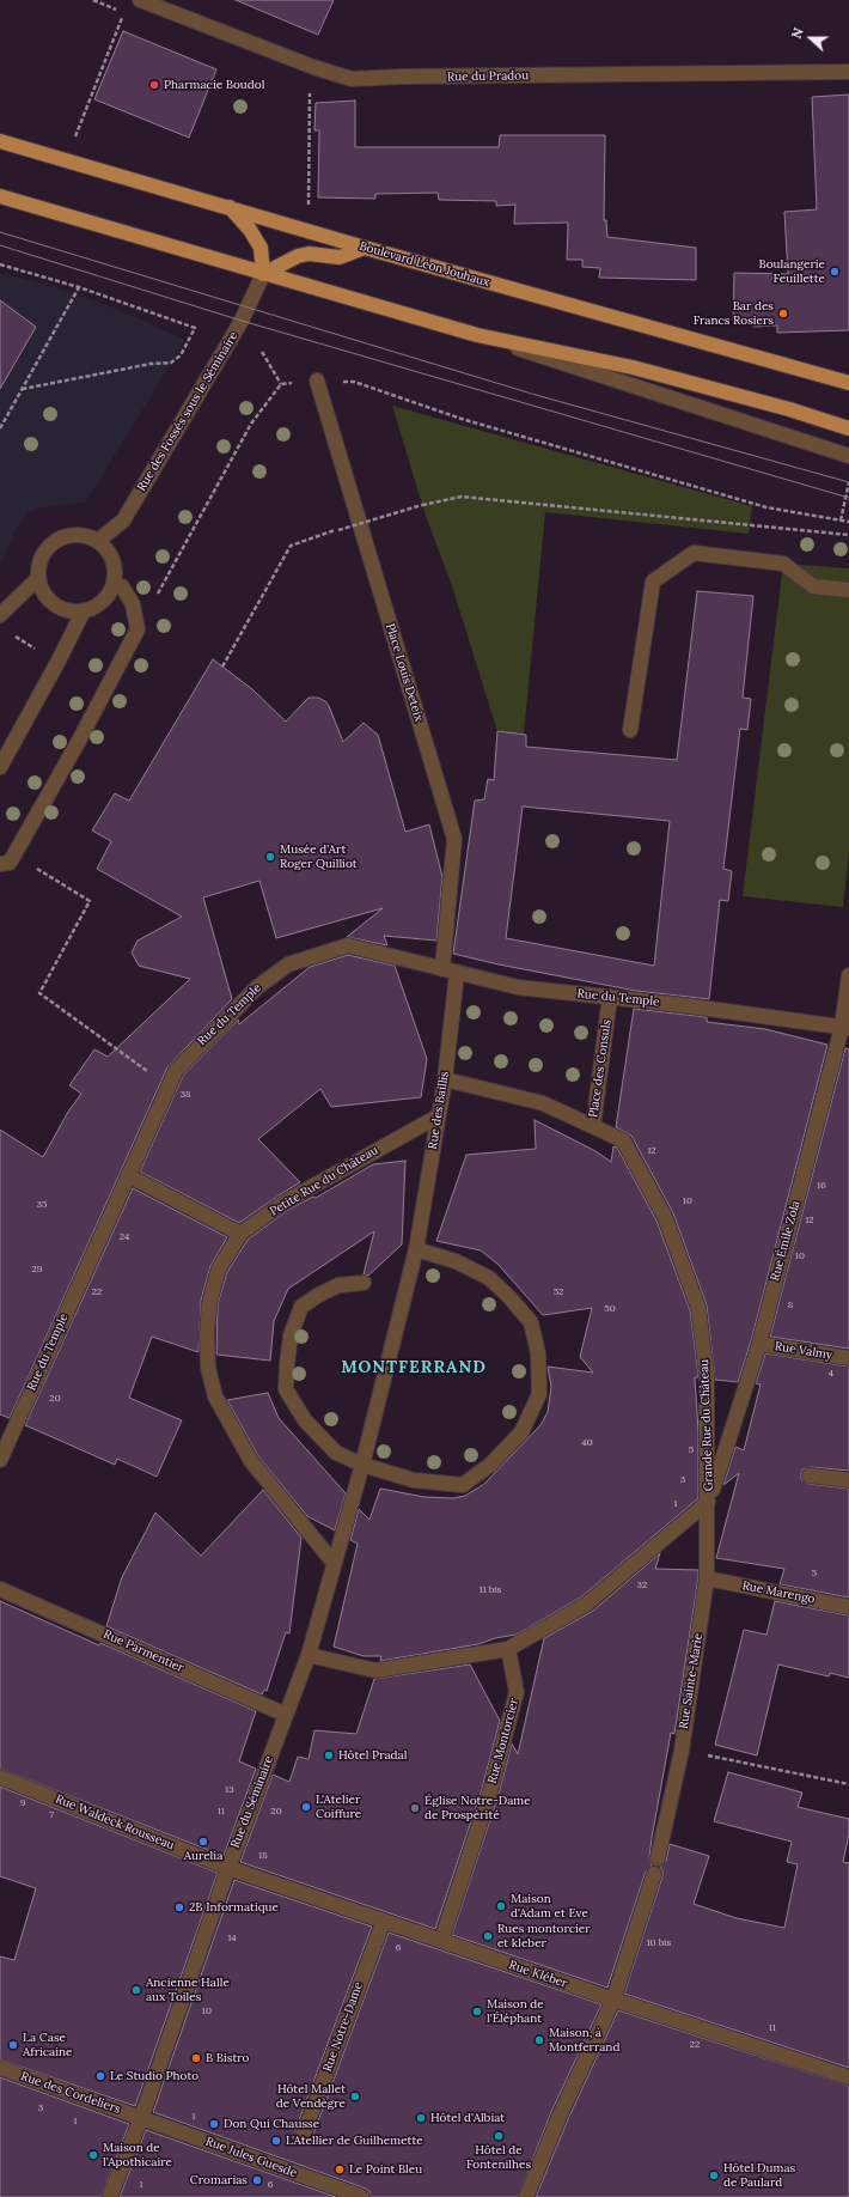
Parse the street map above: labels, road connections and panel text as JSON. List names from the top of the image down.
{
  "streets": {
    "main road": ["Boulevard Léon Jouhaux"],
    "street": [
      "Rue du Pradou",
      "Rue des Fossés sous le Séminaire",
      "Place Louis Deteix",
      "Rue du Temple",
      "Place des Consuls",
      "Rue des Baillis",
      "Petite Rue du Château",
      "Rue Émile Zola",
      "Rue Valmy",
      "Grande Rue du Château",
      "Rue Marengo",
      "Rue Parmentier",
      "Rue Sainte-Marie",
      "Rue Montorcier",
      "Rue du Séminaire",
      "Rue Waldeck Rousseau",
      "Rue Kléber",
      "Rue Notre-Dame",
      "Rue des Cordeliers",
      "Rue Jules Guesde"
    ]
  },
  "crossings": [
    ["Place Louis Deteix", "Rue du Temple"],
    ["Place Louis Deteix", "Rue des Baillis"],
    ["Rue du Temple", "Place des Consuls"],
    ["Rue du Temple", "Rue des Baillis"],
    ["Rue du Temple", "Rue Émile Zola"],
    ["Place des Consuls", "Rue des Baillis"],
    ["Place des Consuls", "Grande Rue du Château"],
    ["Rue des Baillis", "Petite Rue du Château"],
    ["Rue des Baillis", "Rue du Séminaire"],
    ["Petite Rue du Château", "Rue du Séminaire"],
    ["Rue Émile Zola", "Rue Valmy"],
    ["Rue Émile Zola", "Grande Rue du Château"],
    ["Rue Émile Zola", "Rue Sainte-Marie"],
    ["Grande Rue du Château", "Rue Sainte-Marie"],
    ["Rue Marengo", "Rue Sainte-Marie"],
    ["Rue Parmentier", "Rue du Séminaire"],
    ["Rue Montorcier", "Rue Kléber"],
    ["Rue du Séminaire", "Rue Waldeck Rousseau"],
    ["Rue du Séminaire", "Rue Kléber"],
    ["Rue du Séminaire", "Rue des Cordeliers"],
    ["Rue du Séminaire", "Rue Jules Guesde"],
    ["Rue Waldeck Rousseau", "Rue Kléber"],
    ["Rue Kléber", "Rue Notre-Dame"],
    ["Rue des Cordeliers", "Rue Jules Guesde"]
  ],
  "districts": ["MONTFERRAND"],
  "places": [
    "Pharmacie Boudol",
    "Boulangerie Feuillette",
    "Bar des Francs Rosiers",
    "Musée d'Art Roger Quilliot",
    "Hôtel Pradal",
    "L'Atelier Coiffure",
    "Église Notre-Dame de Prospérité",
    "Aurelia",
    "Maison d'Adam et Eve",
    "2B Informatique",
    "Rues montorcier et kleber",
    "Ancienne Halle aux Toiles",
    "Maison de l'Éléphant",
    "Maison, à Montferrand",
    "La Case Africaine",
    "B Bistro",
    "Le Studio Photo",
    "Hôtel Mallet de Vendègre",
    "Hôtel d'Albiat",
    "Don Qui Chausse",
    "Hôtel de Fontenilhes",
    "L'Atellier de Guilhemette",
    "Maison de l'Apothicaire",
    "Le Point Bleu",
    "Hôtel Dumas de Paulard",
    "Cromarias"
  ],
  "house_numbers": [
    "38",
    "12",
    "16",
    "10",
    "35",
    "12",
    "24",
    "10",
    "29",
    "22",
    "52",
    "8",
    "50",
    "4",
    "20",
    "40",
    "5",
    "3",
    "1",
    "5",
    "32",
    "11 bis",
    "13",
    "9",
    "11",
    "20",
    "7",
    "18",
    "14",
    "10 bis",
    "6",
    "10",
    "11",
    "22",
    "3",
    "1",
    "1",
    "1",
    "6"
  ],
  "north": "left"
}
